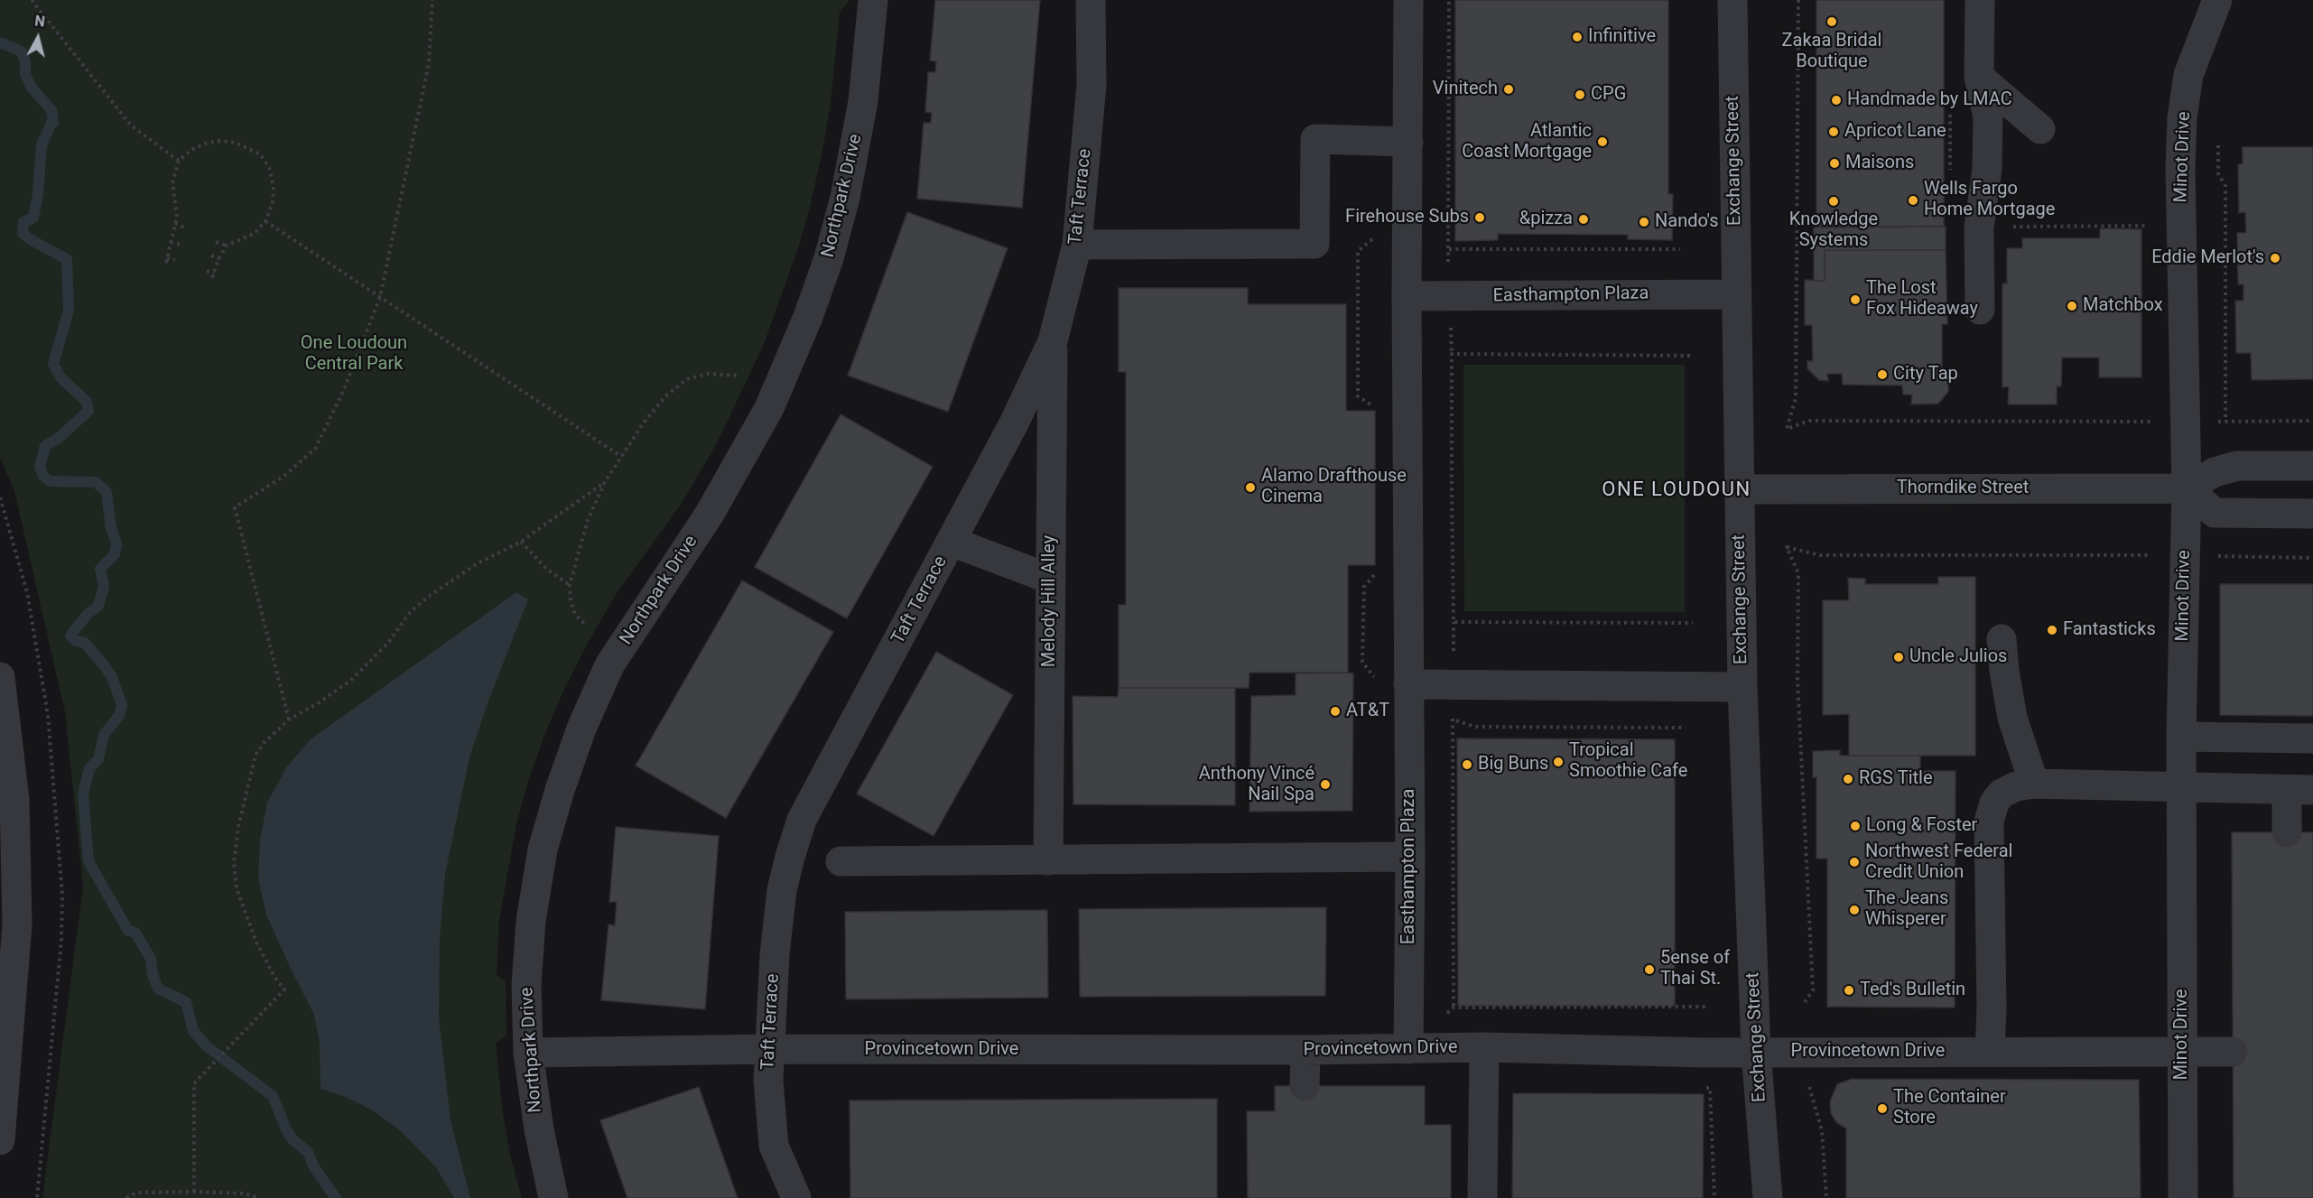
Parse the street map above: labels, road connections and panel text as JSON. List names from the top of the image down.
{
  "streets": {
    "street": [
      "Minot Drive",
      "Exchange Street",
      "Northpark Drive",
      "Taft Terrace",
      "Easthampton Plaza",
      "Thorndike Street",
      "Melody Hill Alley",
      "Provincetown Drive"
    ]
  },
  "crossings": [
    ["Minot Drive", "Thorndike Street"],
    ["Minot Drive", "Provincetown Drive"],
    ["Exchange Street", "Easthampton Plaza"],
    ["Exchange Street", "Thorndike Street"],
    ["Exchange Street", "Provincetown Drive"],
    ["Northpark Drive", "Provincetown Drive"],
    ["Taft Terrace", "Melody Hill Alley"],
    ["Taft Terrace", "Provincetown Drive"],
    ["Easthampton Plaza", "Provincetown Drive"]
  ],
  "districts": ["ONE LOUDOUN"],
  "parks": ["One Loudoun Central Park"],
  "places": [
    "Zakaa Bridal Boutique",
    "Infinitive",
    "Vinitech",
    "CPG",
    "Handmade by LMAC",
    "Apricot Lane",
    "Atlantic Coast Mortgage",
    "Maisons",
    "Wells Fargo Home Mortgage",
    "Knowledge Systems",
    "Firehouse Subs",
    "&pizza",
    "Nando's",
    "Eddie Merlot's",
    "The Lost Fox Hideaway",
    "Matchbox",
    "City Tap",
    "Alamo Drafthouse Cinema",
    "Fantasticks",
    "Uncle Julios",
    "AT&T",
    "Tropical Smoothie Cafe",
    "Big Buns",
    "RGS Title",
    "Anthony Vincé Nail Spa",
    "Long & Foster",
    "Northwest Federal Credit Union",
    "The Jeans Whisperer",
    "5ense of Thai St.",
    "Ted's Bulletin",
    "The Container Store"
  ],
  "north": "top"
}
